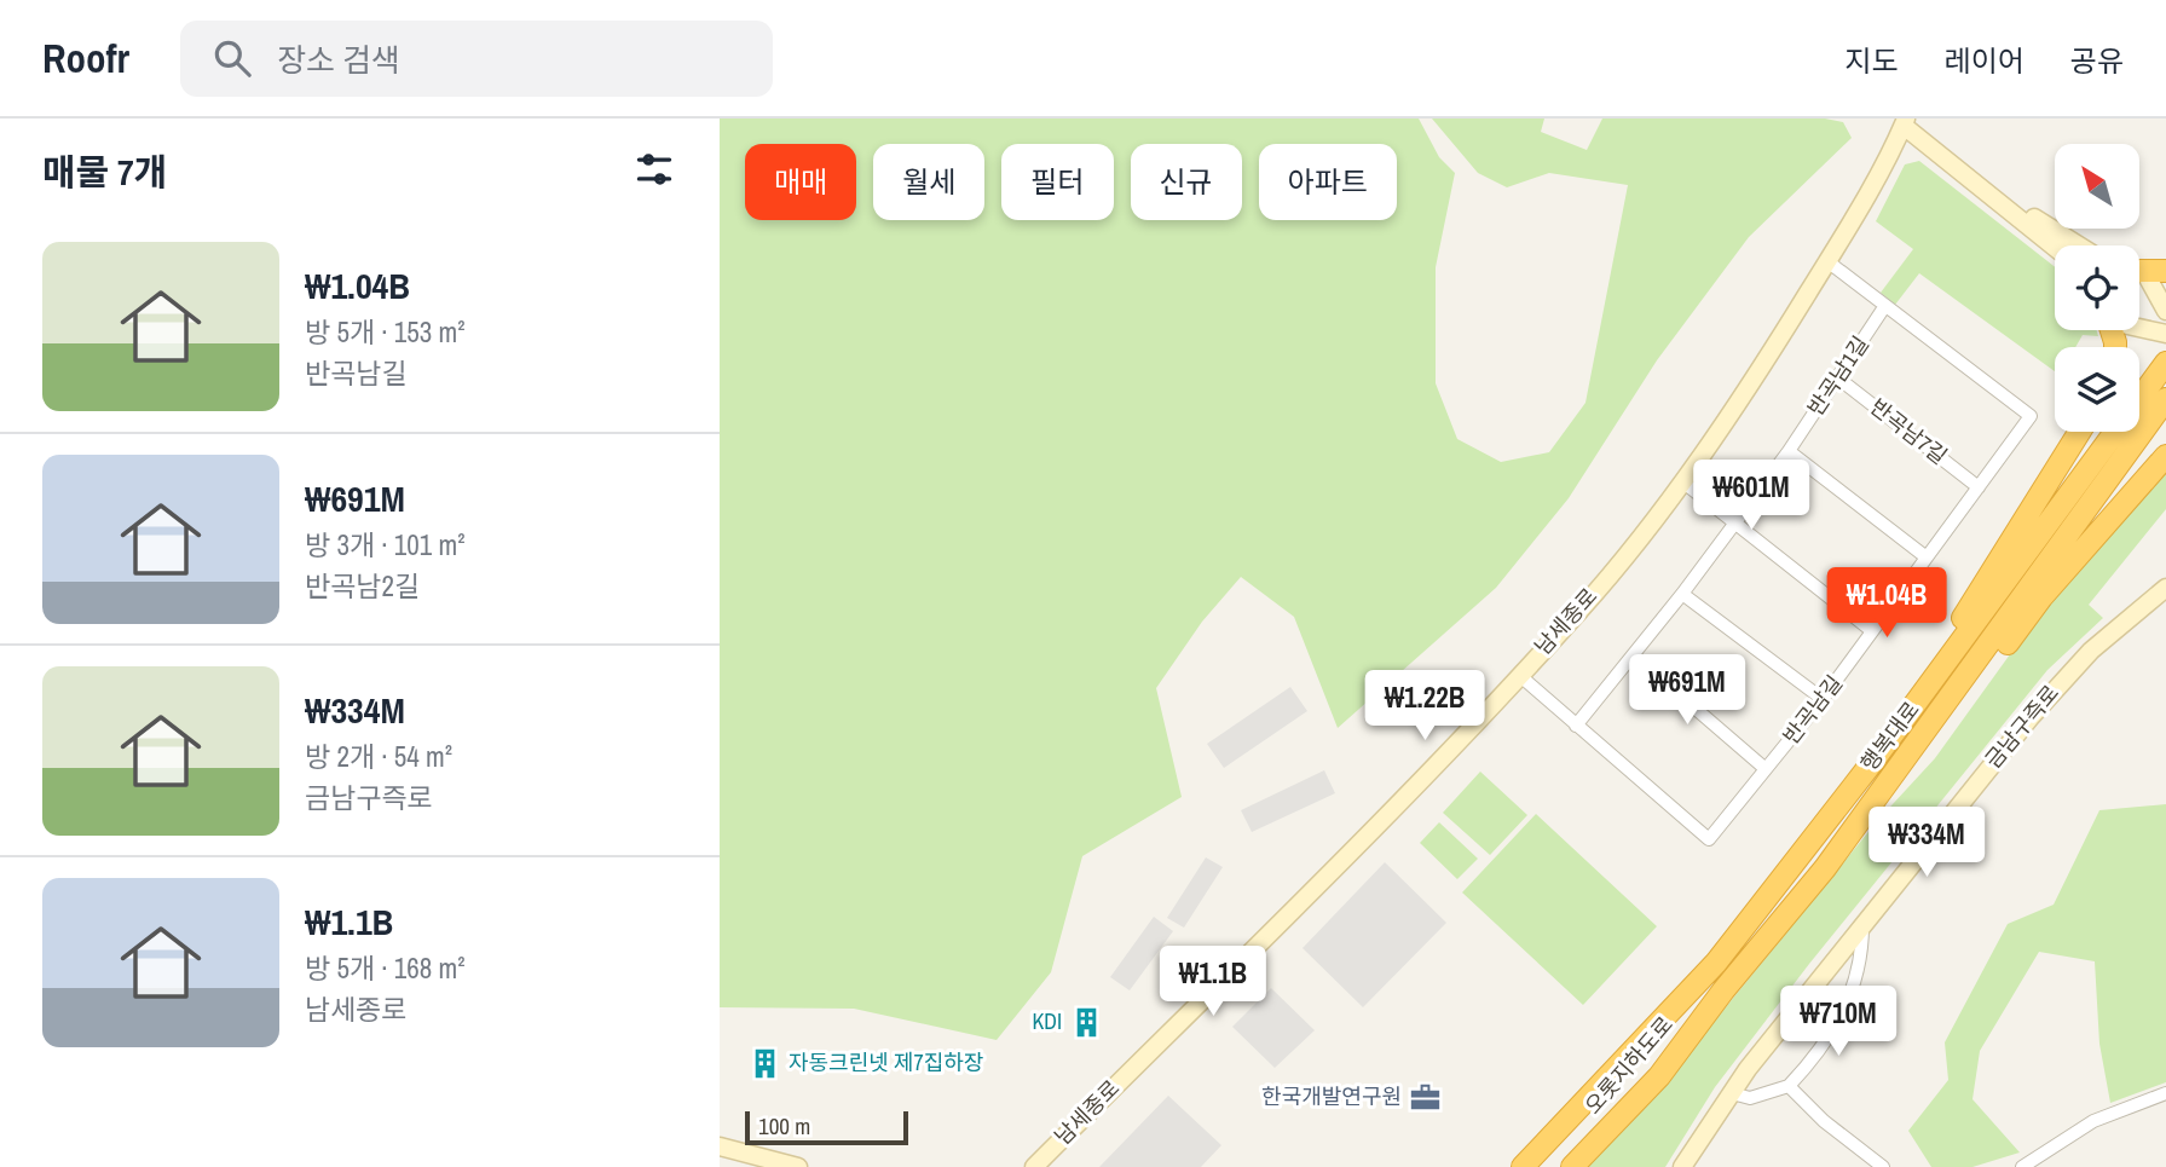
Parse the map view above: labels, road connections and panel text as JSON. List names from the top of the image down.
{
  "streets": {
    "highway": ["행복대로", "오롯지하도로"],
    "street": [
      "반곡남1길",
      "반곡남7길",
      "남세종로",
      "반곡남길",
      "금남구즉로"
    ]
  },
  "crossings": [
    ["반곡남1길", "반곡남7길"],
    ["반곡남1길", "반곡남길"],
    ["반곡남7길", "반곡남길"],
    ["남세종로", "반곡남길"],
    ["행복대로", "오롯지하도로"]
  ],
  "places": {
    "building": ["KDI", "자동크린넷 제7집하장"],
    "office": ["한국개발연구원"]
  },
  "scale_bar": "100 m",
  "north": "top left",
  "page": {
    "header": "Roofr",
    "search": "장소 검색",
    "nav": ["지도", "레이어", "공유"],
    "heading": "매물 7개",
    "chip": [
      "매매",
      "월세",
      "필터",
      "신규",
      "아파트"
    ],
    "list": [
      {
        "name": "₩1.04B",
        "note": "방 5개 · 153 m² · 반곡남길"
      },
      {
        "name": "₩691M",
        "note": "방 3개 · 101 m² · 반곡남2길"
      },
      {
        "name": "₩334M",
        "note": "방 2개 · 54 m² · 금남구즉로"
      },
      {
        "name": "₩1.1B",
        "note": "방 5개 · 168 m² · 남세종로"
      }
    ],
    "price": [
      "₩601M",
      "₩1.04B",
      "₩691M",
      "₩1.22B",
      "₩334M",
      "₩1.1B",
      "₩710M"
    ],
    "scale": "100 m"
  }
}
